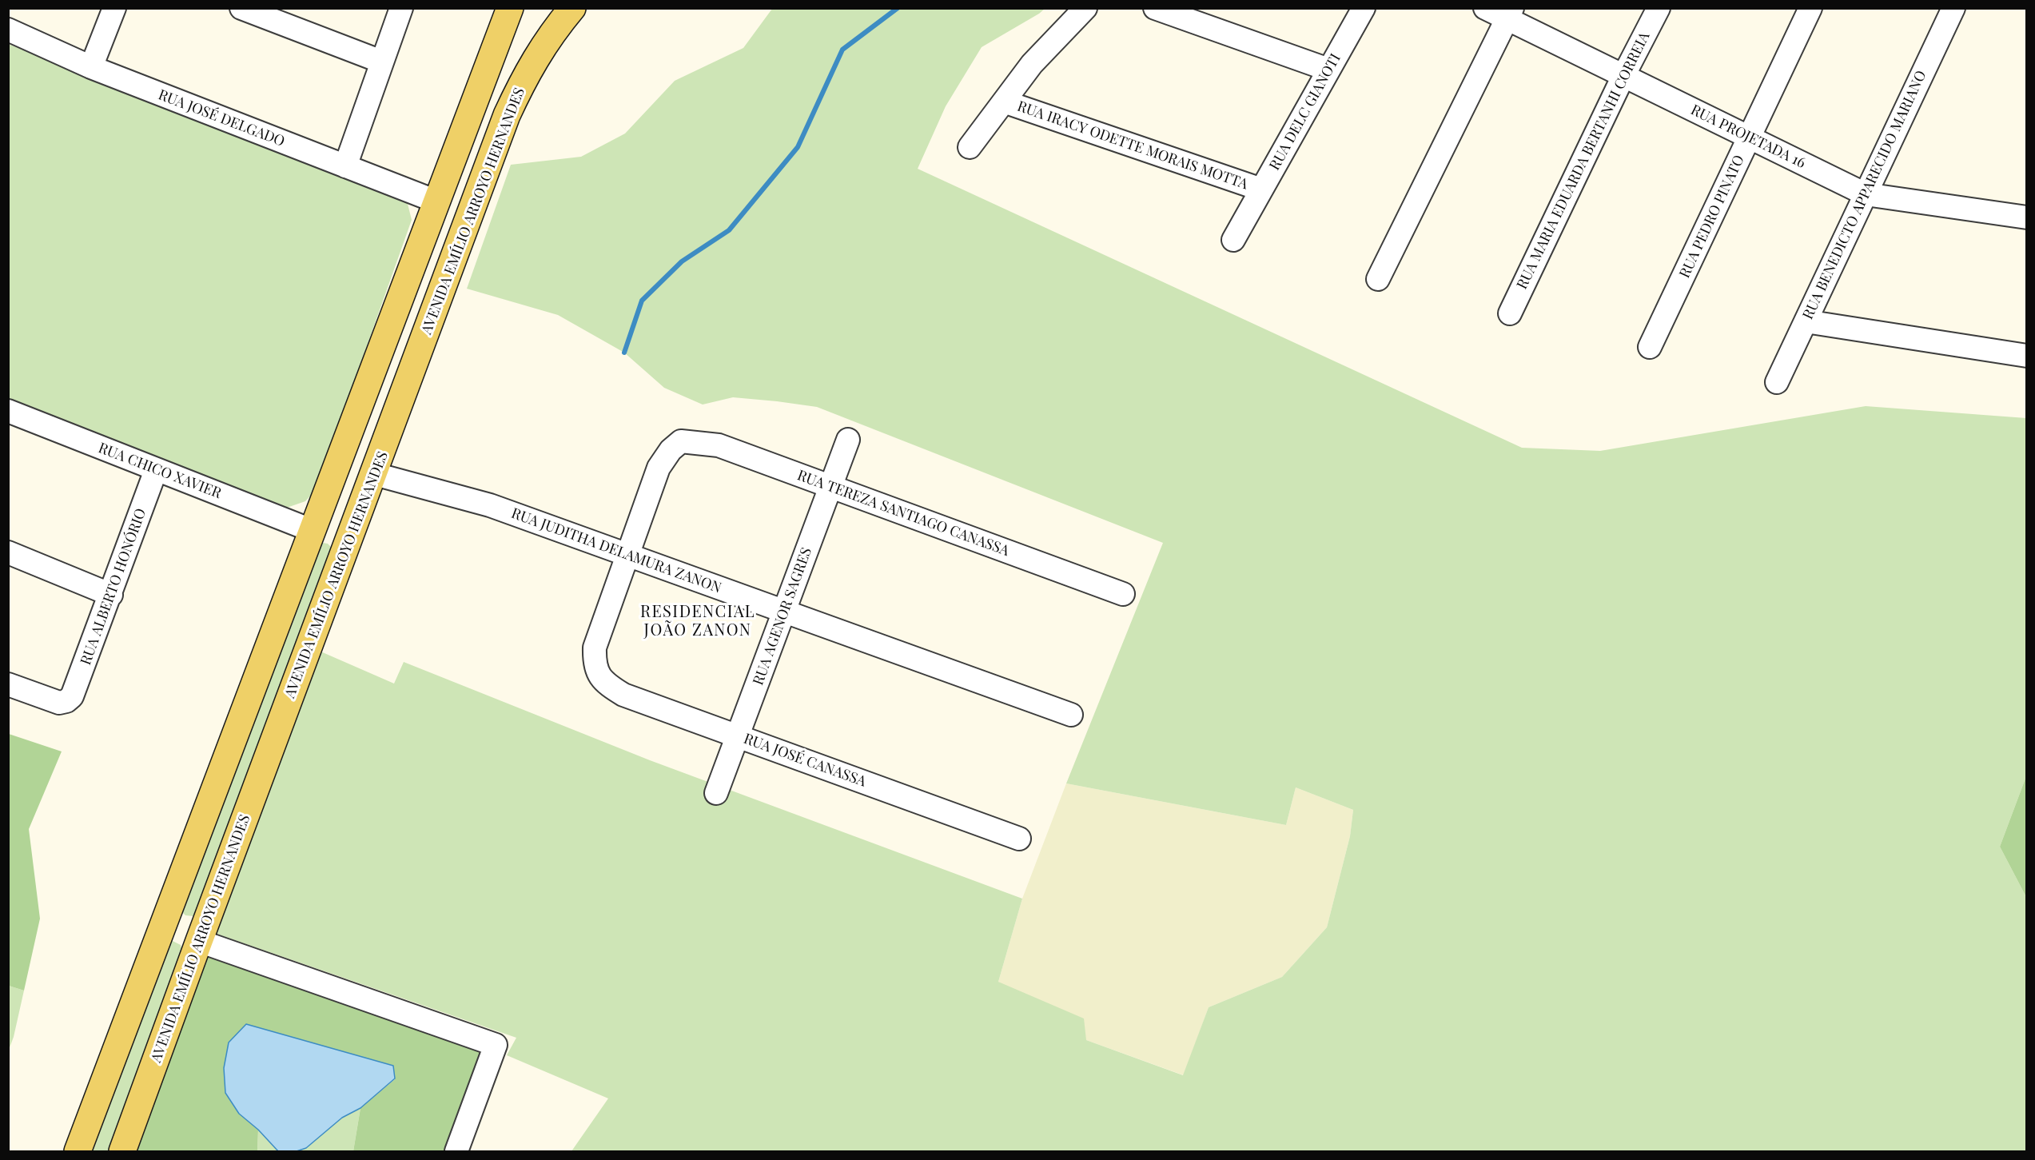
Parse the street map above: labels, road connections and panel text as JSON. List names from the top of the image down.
{
  "streets": {
    "main road": ["AVENIDA EMÍLIO ARROYO HERNANDES"],
    "street": [
      "RUA DELC GIANOTI",
      "RUA JOSÉ DELGADO",
      "RUA PROJETADA 16",
      "RUA IRACY ODETTE MORAIS MOTTA",
      "RUA MARIA EDUARDA BERTANHI CORREIA",
      "RUA BENEDICTO APPARECIDO MARIANO",
      "RUA PEDRO PINATO",
      "RUA CHICO XAVIER",
      "RUA TEREZA SANTIAGO CANASSA",
      "RUA JUDITHA DELAMURA ZANON",
      "RUA ALBERTO HONÓRIO",
      "RUA AGENOR SAGRES",
      "RUA JOSÉ CANASSA"
    ]
  },
  "crossings": [
    ["RUA DELC GIANOTI", "RUA IRACY ODETTE MORAIS MOTTA"],
    ["RUA PROJETADA 16", "RUA MARIA EDUARDA BERTANHI CORREIA"],
    ["RUA PROJETADA 16", "RUA BENEDICTO APPARECIDO MARIANO"],
    ["RUA PROJETADA 16", "RUA PEDRO PINATO"],
    ["AVENIDA EMÍLIO ARROYO HERNANDES", "RUA JUDITHA DELAMURA ZANON"],
    ["RUA CHICO XAVIER", "RUA ALBERTO HONÓRIO"],
    ["RUA TEREZA SANTIAGO CANASSA", "RUA JUDITHA DELAMURA ZANON"],
    ["RUA TEREZA SANTIAGO CANASSA", "RUA AGENOR SAGRES"],
    ["RUA TEREZA SANTIAGO CANASSA", "RUA JOSÉ CANASSA"],
    ["RUA JUDITHA DELAMURA ZANON", "RUA AGENOR SAGRES"],
    ["RUA JUDITHA DELAMURA ZANON", "RUA JOSÉ CANASSA"],
    ["RUA AGENOR SAGRES", "RUA JOSÉ CANASSA"]
  ],
  "districts": ["RESIDENCIAL JOÃO ZANON"]
}
